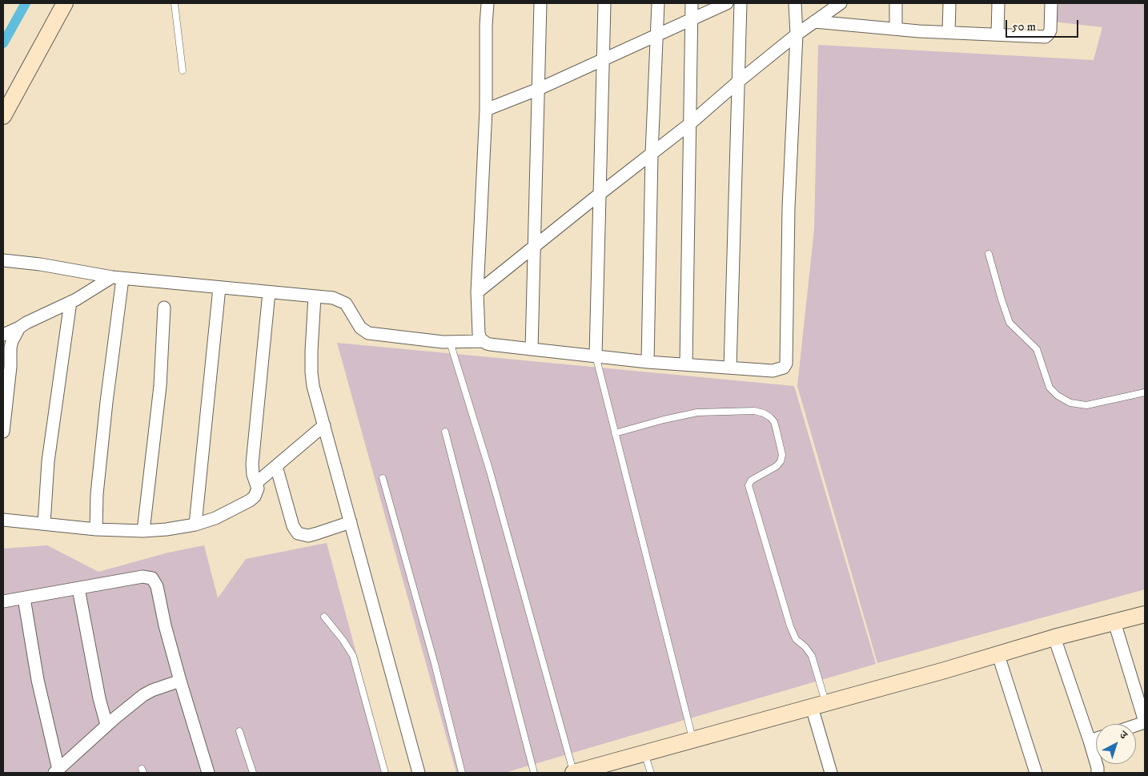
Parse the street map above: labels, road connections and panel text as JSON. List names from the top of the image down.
{
  "scale_bar": "50 m",
  "north": "top right"
}
